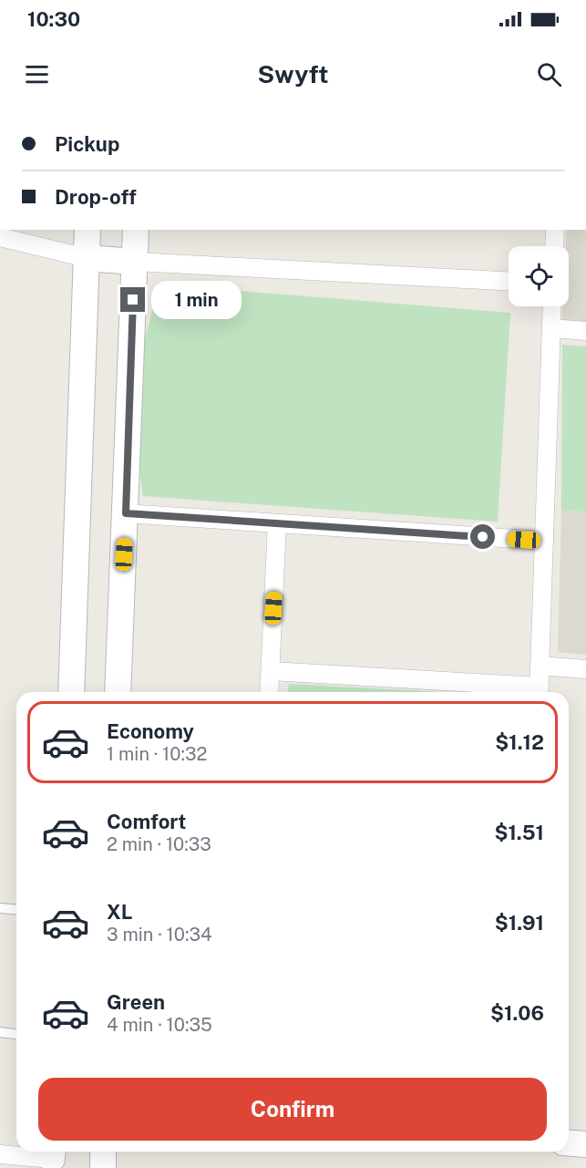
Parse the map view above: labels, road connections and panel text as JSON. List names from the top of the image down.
{
  "page": {
    "status": "10:30",
    "header": "Swyft",
    "banner": ["Pickup", "Drop-off"],
    "bubble": "1 min",
    "list": [
      {
        "name": "Economy",
        "note": "1 min · 10:32",
        "value": "$1.12"
      },
      {
        "name": "Comfort",
        "note": "2 min · 10:33",
        "value": "$1.51"
      },
      {
        "name": "XL",
        "note": "3 min · 10:34",
        "value": "$1.91"
      },
      {
        "name": "Green",
        "note": "4 min · 10:35",
        "value": "$1.06"
      }
    ],
    "buttons": "Confirm"
  }
}
